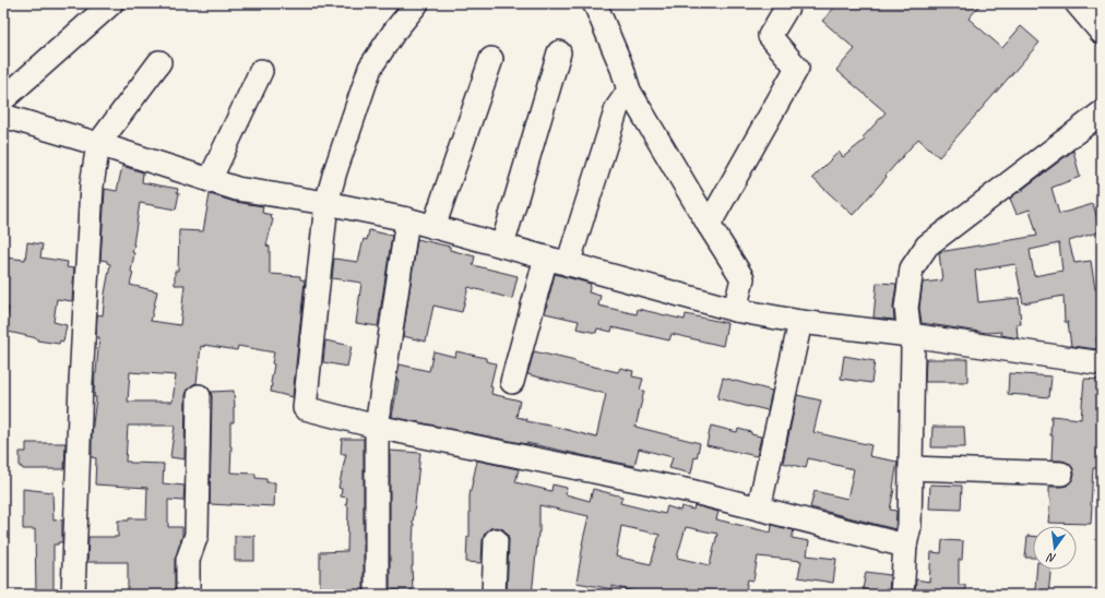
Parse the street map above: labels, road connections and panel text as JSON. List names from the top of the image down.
{
  "north": "bottom"
}
